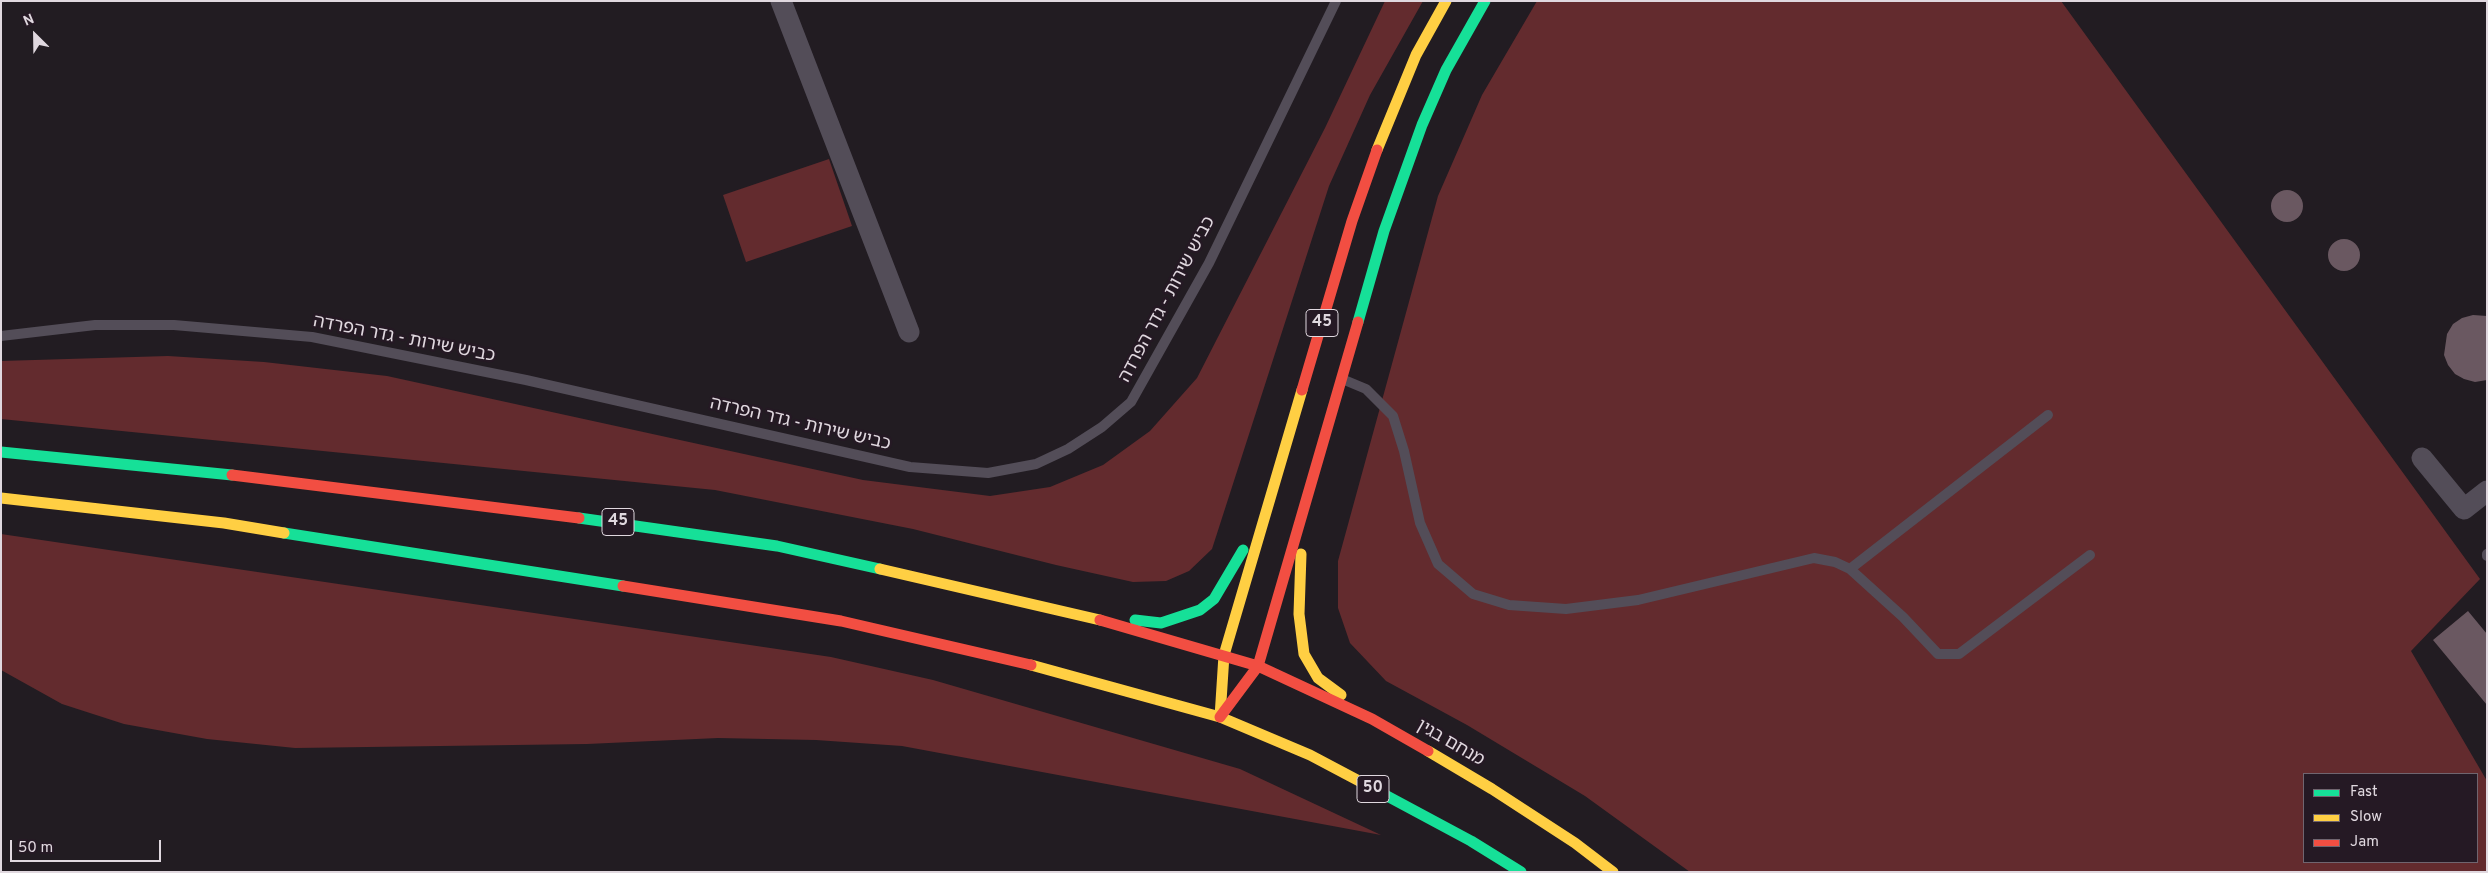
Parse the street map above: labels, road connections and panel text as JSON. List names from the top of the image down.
{
  "streets": {
    "highway": ["45", "מנחם בגין", "50"],
    "lane": ["כביש שירות - גדר הפרדה"]
  },
  "crossings": [
    ["45", "מנחם בגין"],
    ["45", "50"]
  ],
  "legend": ["Fast", "Slow", "Jam"],
  "scale_bar": "50 m",
  "north": "top left"
}
